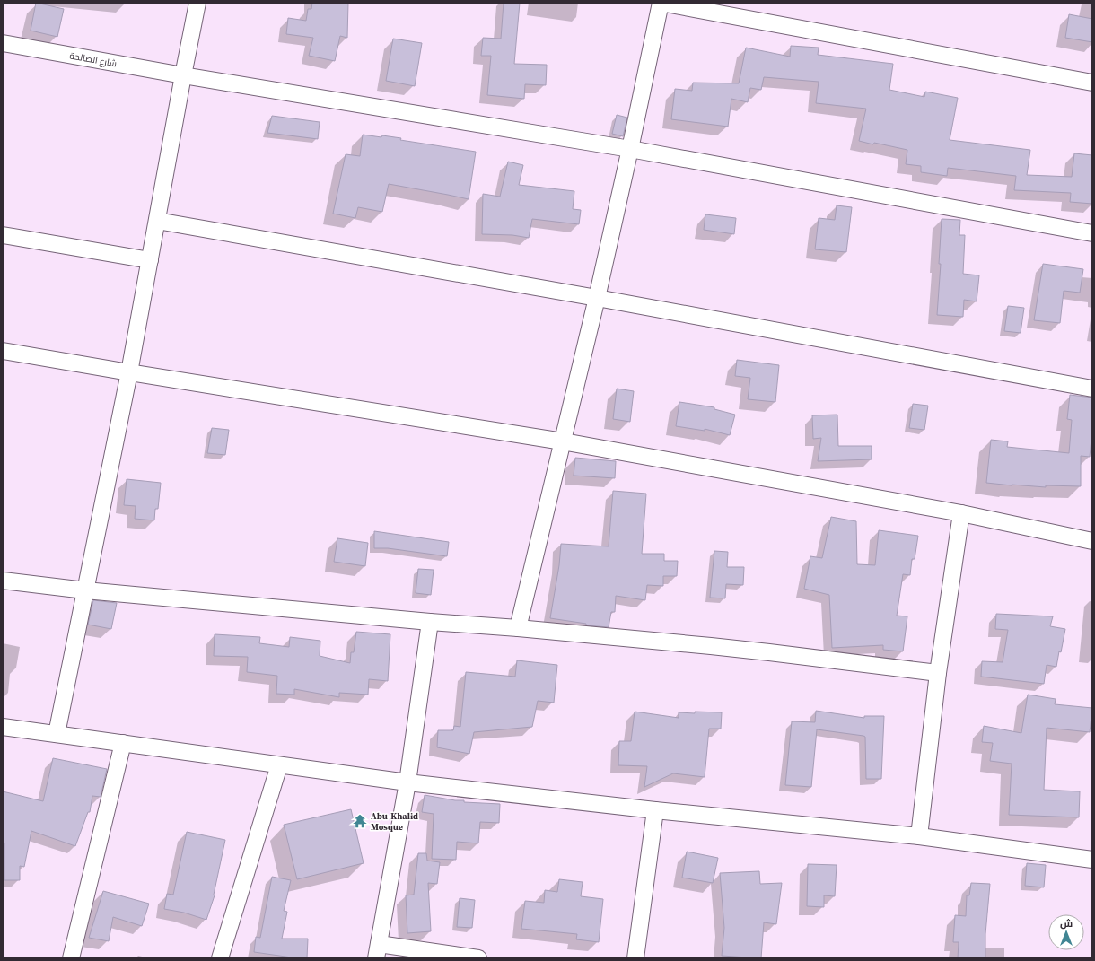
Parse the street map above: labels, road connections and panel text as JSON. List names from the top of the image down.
{
  "streets": {
    "street": ["شارع الصالحة"]
  },
  "places": {
    "temple": ["Abu-Khalid Mosque"]
  },
  "north": "top"
}
